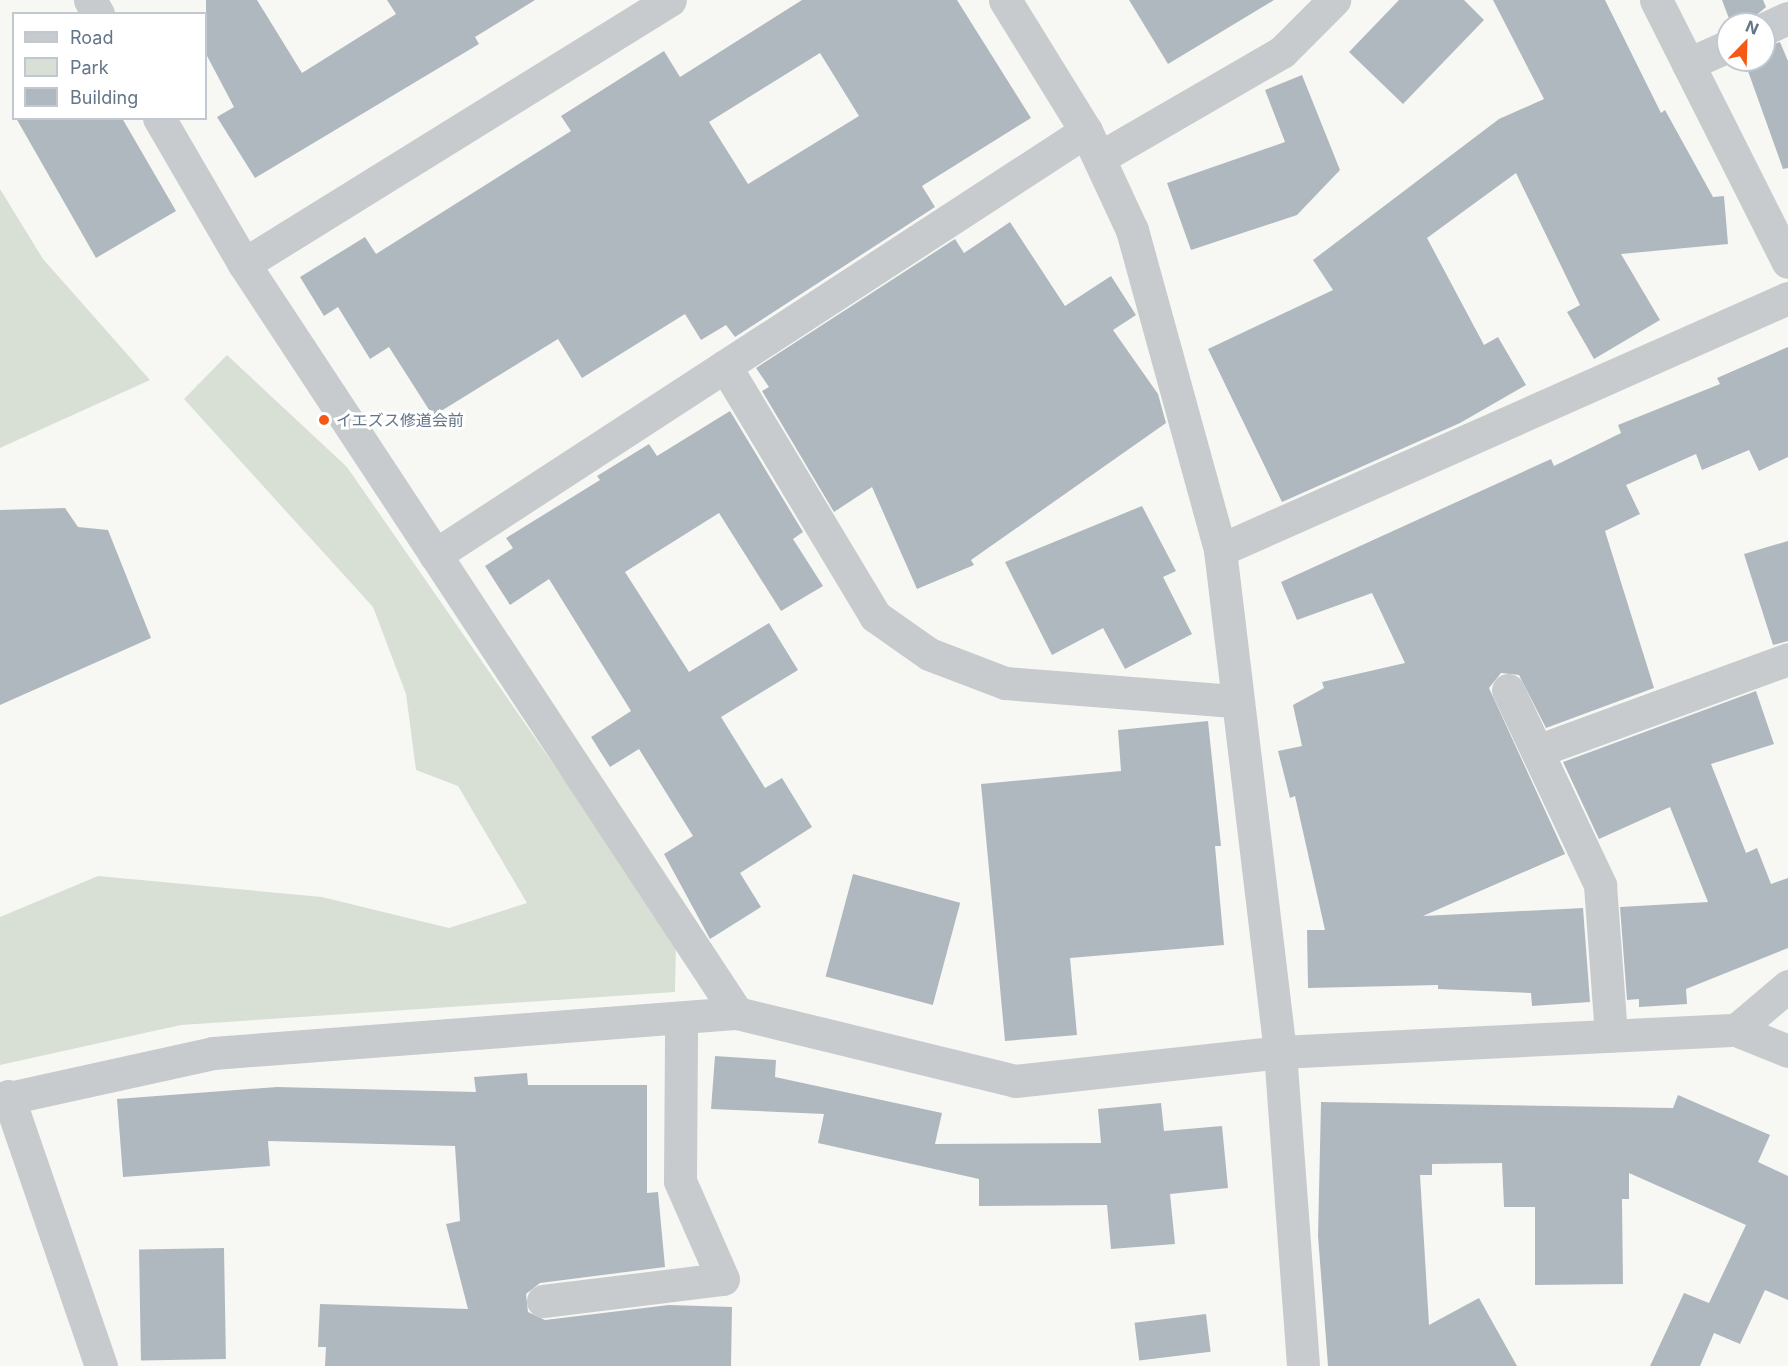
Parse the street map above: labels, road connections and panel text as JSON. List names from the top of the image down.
{
  "places": ["イエズス修道会前"],
  "legend": ["Road", "Park", "Building"],
  "north": "top right"
}
